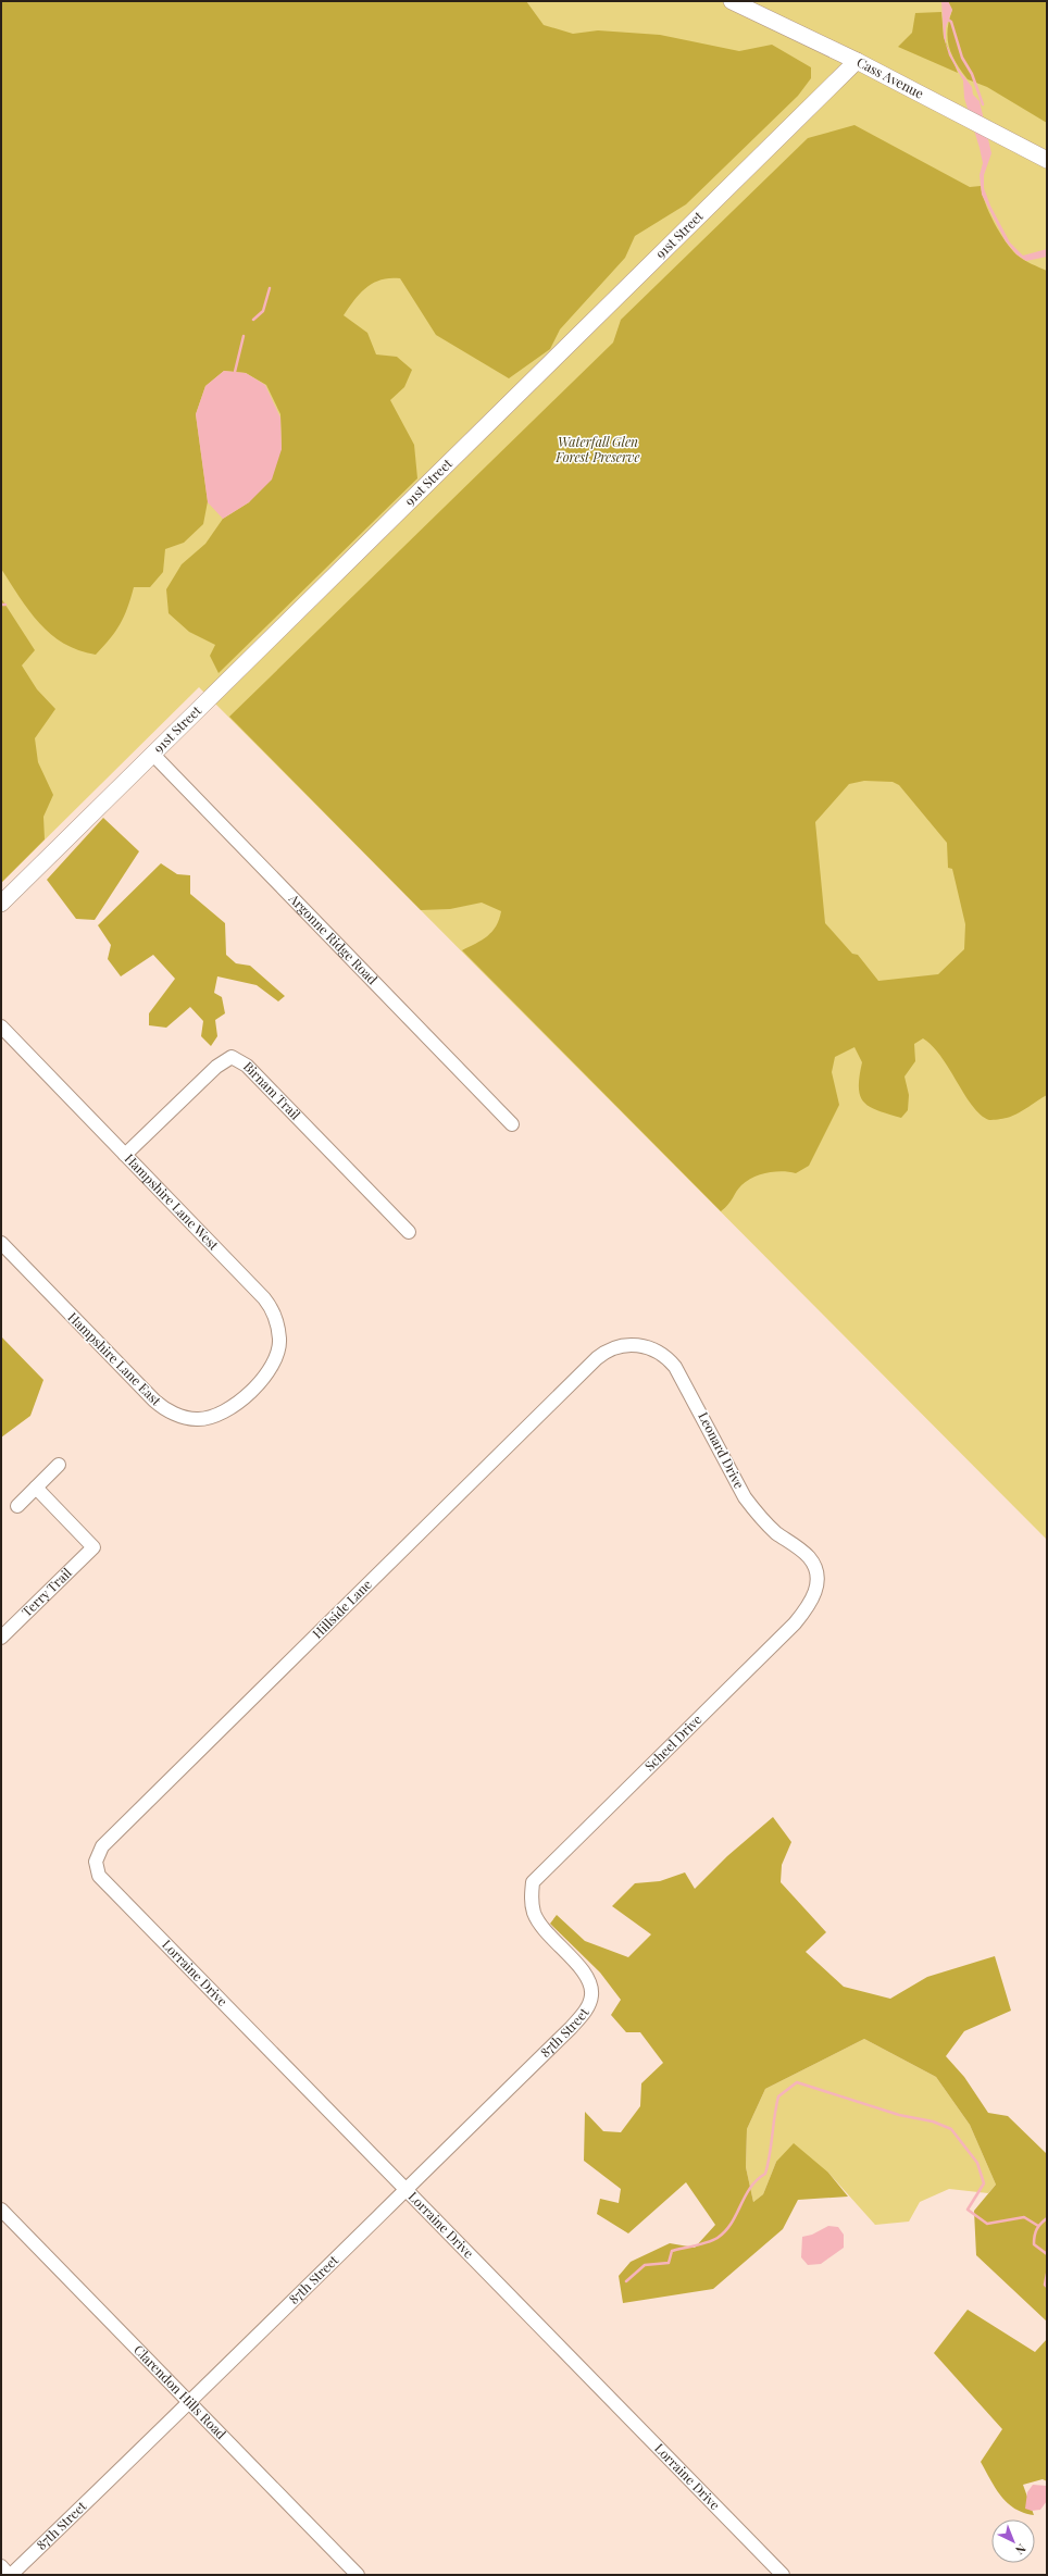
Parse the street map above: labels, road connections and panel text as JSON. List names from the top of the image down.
{
  "streets": {
    "main road": ["Cass Avenue", "91st Street"],
    "street": [
      "Argonne Ridge Road",
      "Birnam Trail",
      "Hampshire Lane West",
      "Hampshire Lane East",
      "Leonard Drive",
      "Terry Trail",
      "Hillside Lane",
      "Scheel Drive",
      "Lorraine Drive",
      "87th Street",
      "Clarendon Hills Road"
    ]
  },
  "crossings": [
    ["Cass Avenue", "91st Street"],
    ["91st Street", "Argonne Ridge Road"],
    ["Birnam Trail", "Hampshire Lane West"],
    ["Hampshire Lane West", "Hampshire Lane East"],
    ["Leonard Drive", "Hillside Lane"],
    ["Leonard Drive", "Scheel Drive"],
    ["Hillside Lane", "Lorraine Drive"],
    ["Scheel Drive", "87th Street"],
    ["Lorraine Drive", "87th Street"],
    ["87th Street", "Clarendon Hills Road"]
  ],
  "parks": ["Waterfall Glen Forest Preserve"],
  "north": "bottom right"
}
